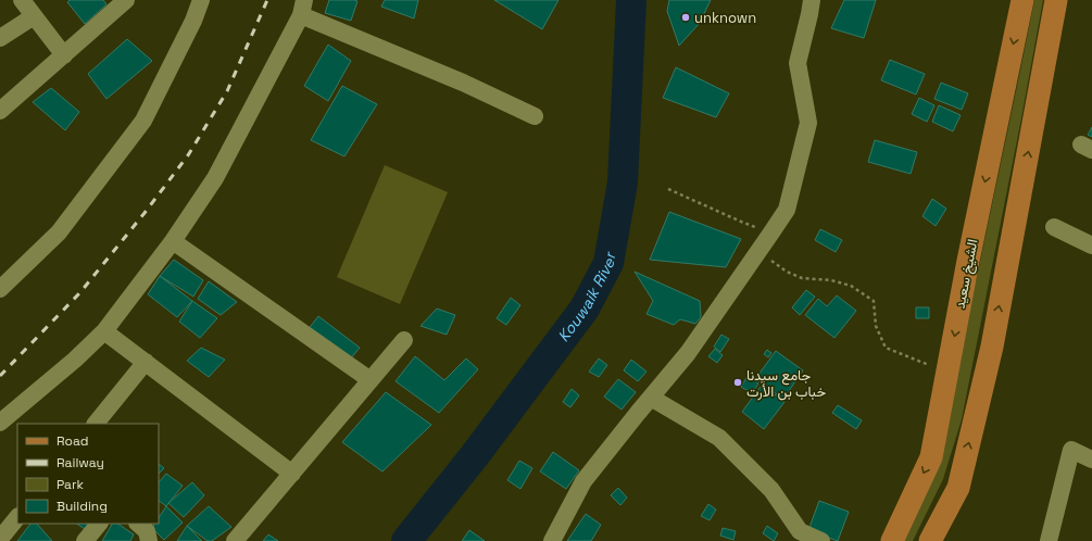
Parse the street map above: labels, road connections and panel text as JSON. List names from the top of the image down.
{
  "streets": {
    "main road": ["الشيخ سعيد"]
  },
  "water": ["Kouwaik River"],
  "places": ["unknown", "جامع سيدنا خباب بن الأرت"],
  "legend": [
    "Road",
    "Railway",
    "Park",
    "Building"
  ]
}
